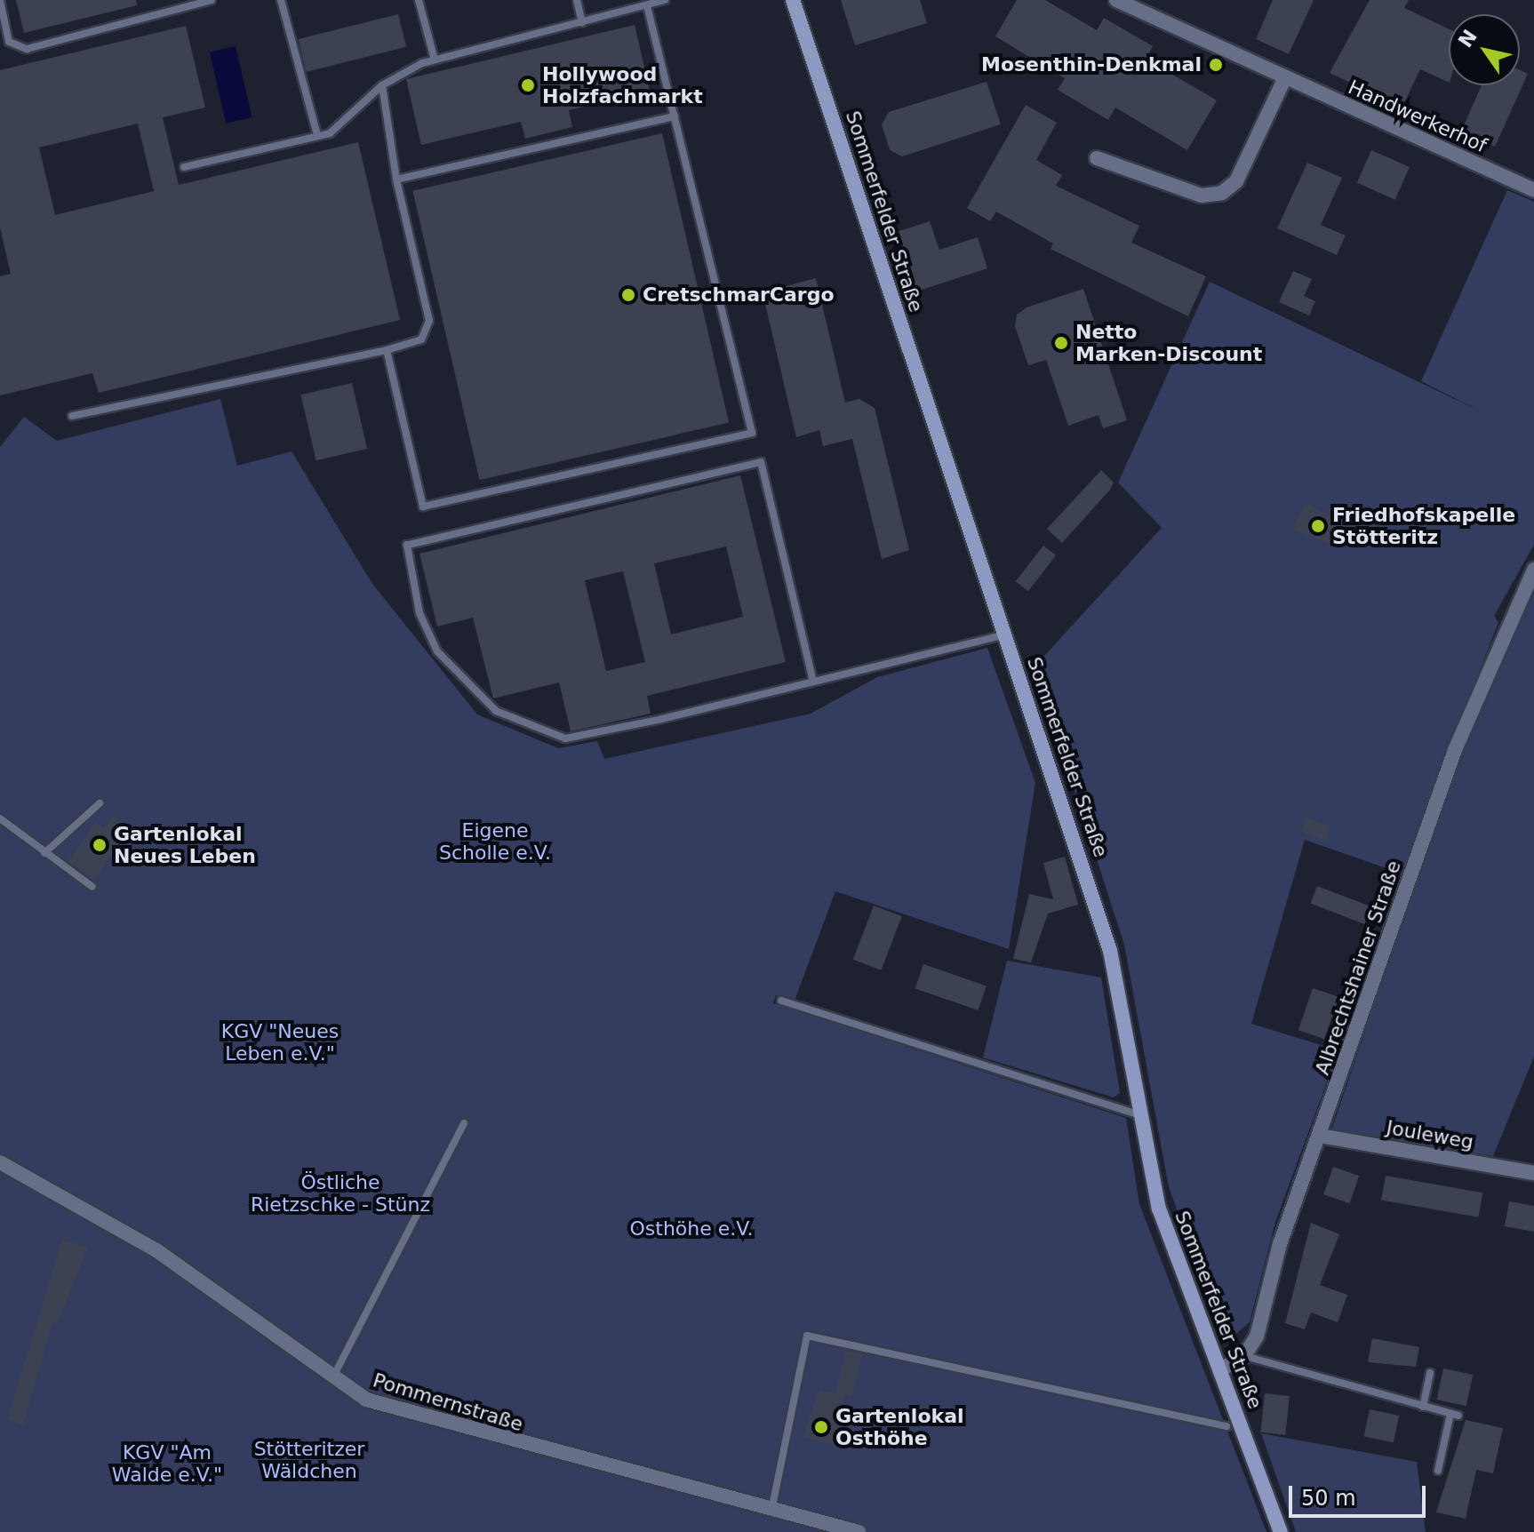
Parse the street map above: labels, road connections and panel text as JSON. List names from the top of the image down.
{
  "streets": {
    "main road": ["Sommerfelder Straße"],
    "street": [
      "Handwerkerhof",
      "Albrechtshainer Straße",
      "Jouleweg",
      "Pommernstraße"
    ]
  },
  "crossings": [
    ["Albrechtshainer Straße", "Jouleweg"]
  ],
  "parks": [
    "Eigene Scholle e.V.",
    "KGV \"Neues Leben e.V.\"",
    "Östliche Rietzschke - Stünz",
    "Osthöhe e.V.",
    "Stötteritzer Wäldchen",
    "KGV \"Am Walde e.V.\""
  ],
  "places": [
    "Mosenthin-Denkmal",
    "Hollywood Holzfachmarkt",
    "CretschmarCargo",
    "Netto Marken-Discount",
    "Friedhofskapelle Stötteritz",
    "Gartenlokal Neues Leben",
    "Gartenlokal Osthöhe"
  ],
  "scale_bar": "50 m",
  "north": "top left"
}
